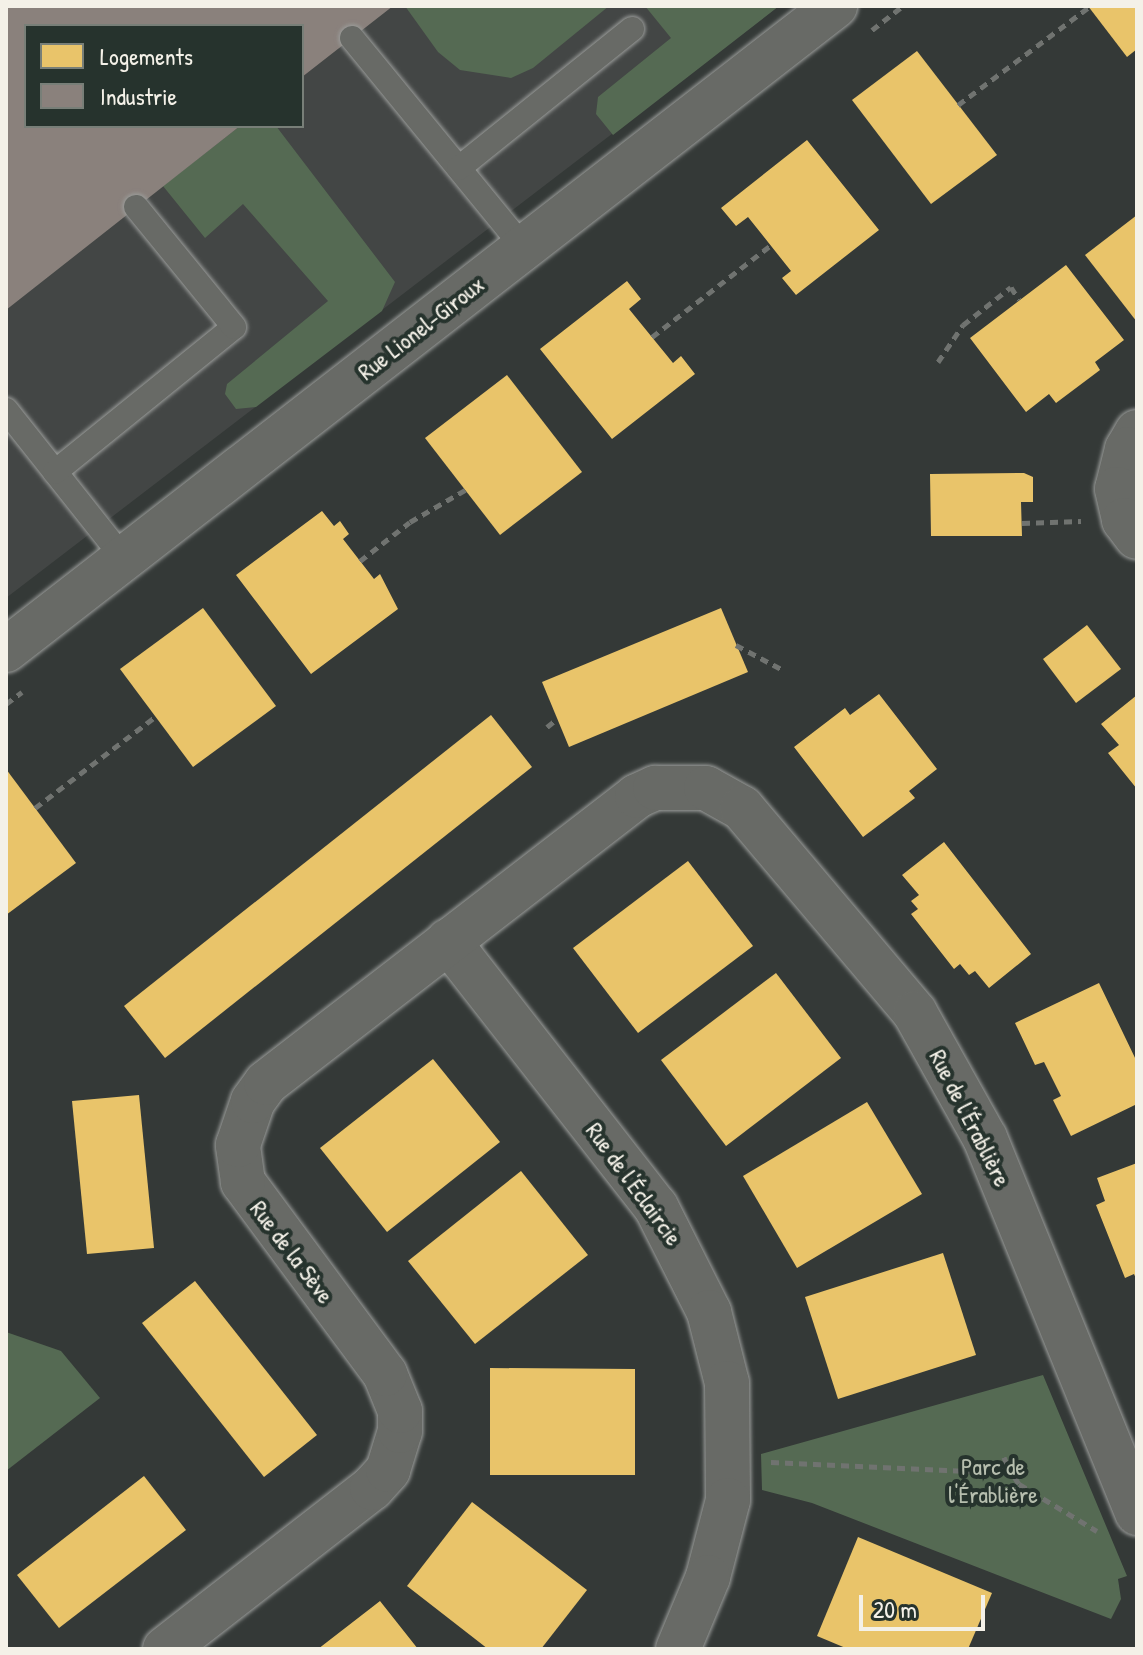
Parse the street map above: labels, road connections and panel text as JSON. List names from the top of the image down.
{
  "streets": {
    "street": [
      "Rue Lionel-Giroux",
      "Rue de l'Érablière",
      "Rue de l'Éclaircie",
      "Rue de la Sève"
    ]
  },
  "crossings": [
    ["Rue de l'Érablière", "Rue de la Sève"],
    ["Rue de l'Éclaircie", "Rue de la Sève"]
  ],
  "parks": ["Parc de l'Érablière"],
  "legend": ["Logements", "Industrie"],
  "scale_bar": "20 m"
}
